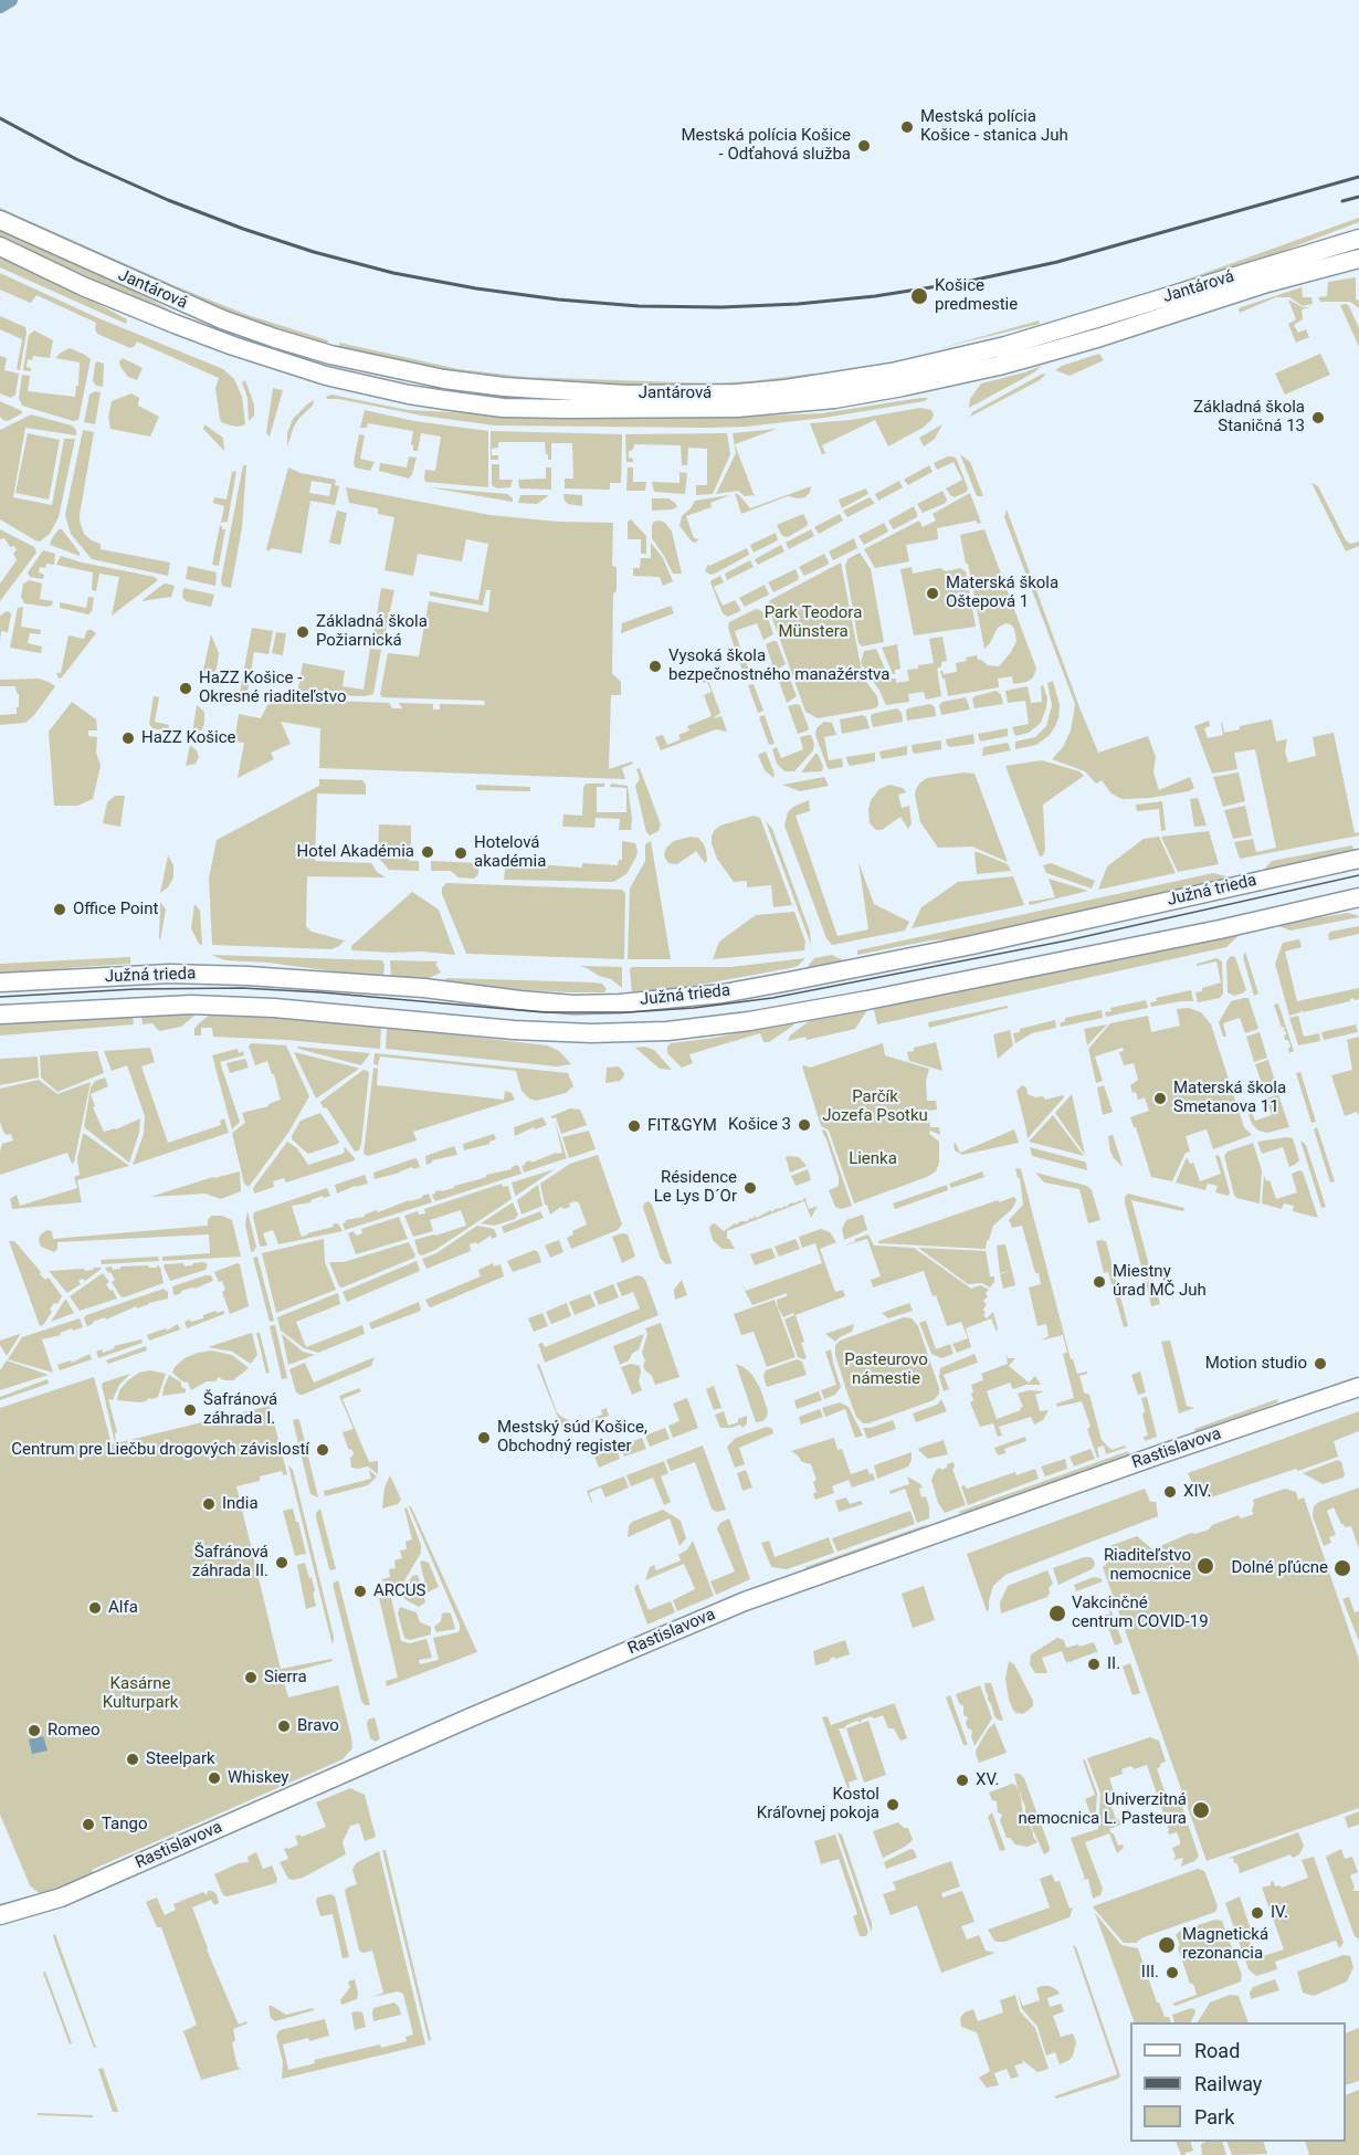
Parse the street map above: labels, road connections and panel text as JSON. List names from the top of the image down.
{
  "streets": {
    "street": ["Jantárová", "Južná trieda", "Rastislavova"]
  },
  "parks": [
    "Park Teodora Münstera",
    "Parčík Jozefa Psotku",
    "Lienka",
    "Pasteurovo námestie",
    "Kasárne Kulturpark"
  ],
  "places": [
    "Mestská polícia Košice - stanica Juh",
    "Mestská polícia Košice - Odťahová služba",
    "Košice predmestie",
    "Základná škola Staničná 13",
    "Materská škola Oštepová 1",
    "Základná škola Požiarnická",
    "Vysoká škola bezpečnostného manažérstva",
    "HaZZ Košice - Okresné riaditeľstvo",
    "HaZZ Košice",
    "Hotel Akadémia",
    "Hotelová akadémia",
    "Office Point",
    "Materská škola Smetanova 11",
    "Košice 3",
    "FIT&GYM",
    "Résidence Le Lys D´Or",
    "Miestny úrad MČ Juh",
    "Motion studio",
    "Šafránová záhrada I.",
    "Mestský súd Košice, Obchodný register",
    "Centrum pre Liečbu drogových závislostí",
    "XIV.",
    "India",
    "Šafránová záhrada II.",
    "Riaditeľstvo nemocnice",
    "Dolné pľúcne",
    "ARCUS",
    "Alfa",
    "Vakcinčné centrum COVID-19",
    "II.",
    "Sierra",
    "Bravo",
    "Romeo",
    "Steelpark",
    "Whiskey",
    "XV.",
    "Kostol Kráľovnej pokoja",
    "Univerzitná nemocnica L. Pasteura",
    "Tango",
    "IV.",
    "Magnetická rezonancia",
    "III."
  ],
  "legend": ["Road", "Railway", "Park"]
}
